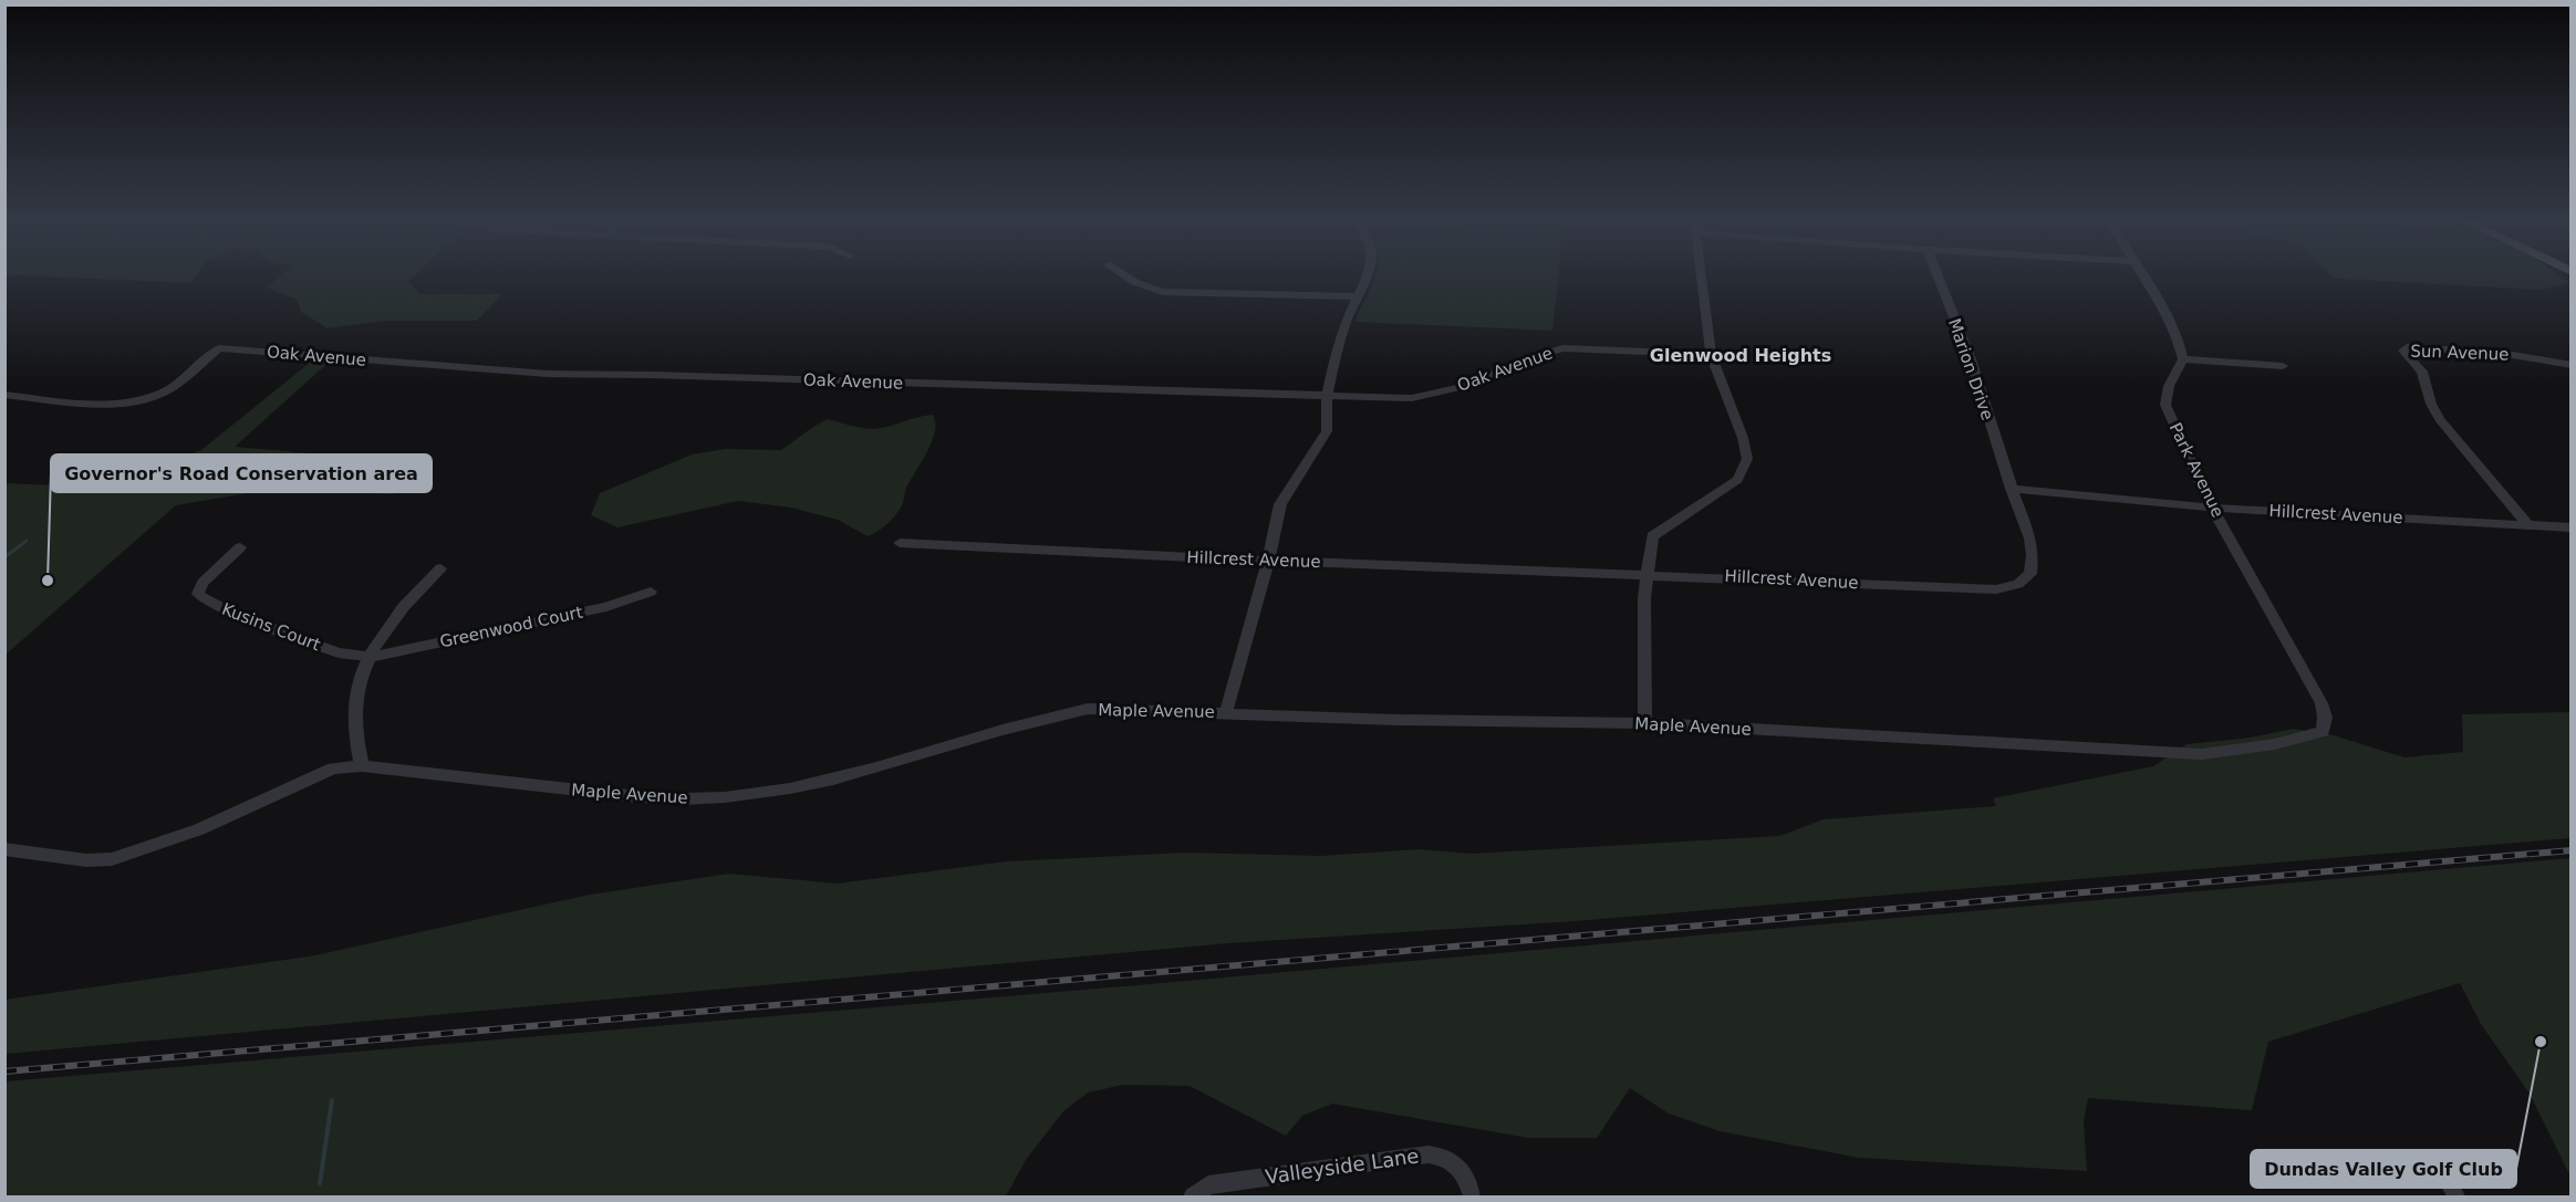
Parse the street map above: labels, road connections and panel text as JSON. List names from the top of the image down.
{
  "streets": {
    "street": [
      "Sun Avenue",
      "Oak Avenue",
      "Marion Drive",
      "Park Avenue",
      "Hillcrest Avenue",
      "Kusins Court",
      "Greenwood Court",
      "Maple Avenue",
      "Valleyside Lane"
    ]
  },
  "crossings": [
    ["Sun Avenue", "Hillcrest Avenue"],
    ["Marion Drive", "Hillcrest Avenue"],
    ["Park Avenue", "Hillcrest Avenue"],
    ["Park Avenue", "Maple Avenue"],
    ["Kusins Court", "Greenwood Court"]
  ],
  "districts": ["Glenwood Heights"],
  "places": ["Governor's Road Conservation area", "Dundas Valley Golf Club"]
}
